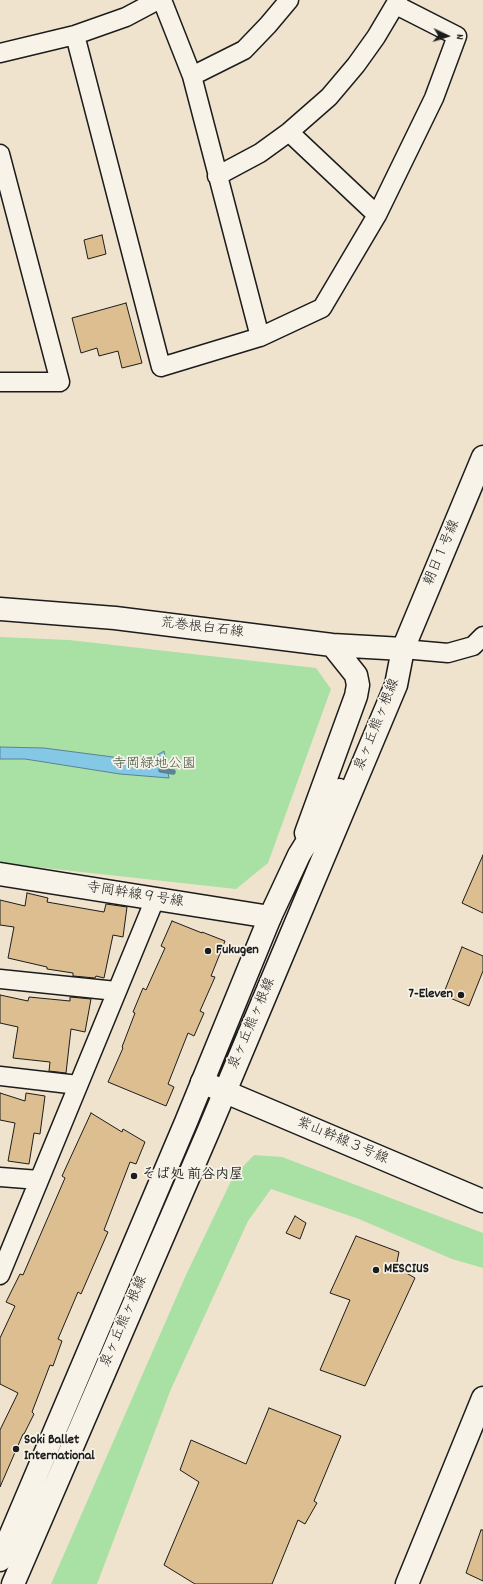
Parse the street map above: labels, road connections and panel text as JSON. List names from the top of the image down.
{
  "streets": {
    "main road": [
      "朝日１号線",
      "荒巻根白石線",
      "泉ヶ丘熊ヶ根線",
      "寺岡幹線９号線",
      "紫山幹線３号線"
    ]
  },
  "crossings": [
    ["朝日１号線", "荒巻根白石線"],
    ["朝日１号線", "泉ヶ丘熊ヶ根線"],
    ["荒巻根白石線", "泉ヶ丘熊ヶ根線"],
    ["泉ヶ丘熊ヶ根線", "寺岡幹線９号線"],
    ["泉ヶ丘熊ヶ根線", "紫山幹線３号線"]
  ],
  "parks": ["寺岡緑地公園"],
  "places": [
    "Fukugen",
    "7-Eleven",
    "そば処 前谷内屋",
    "MESCIUS",
    "Soki Ballet International"
  ],
  "north": "right"
}
